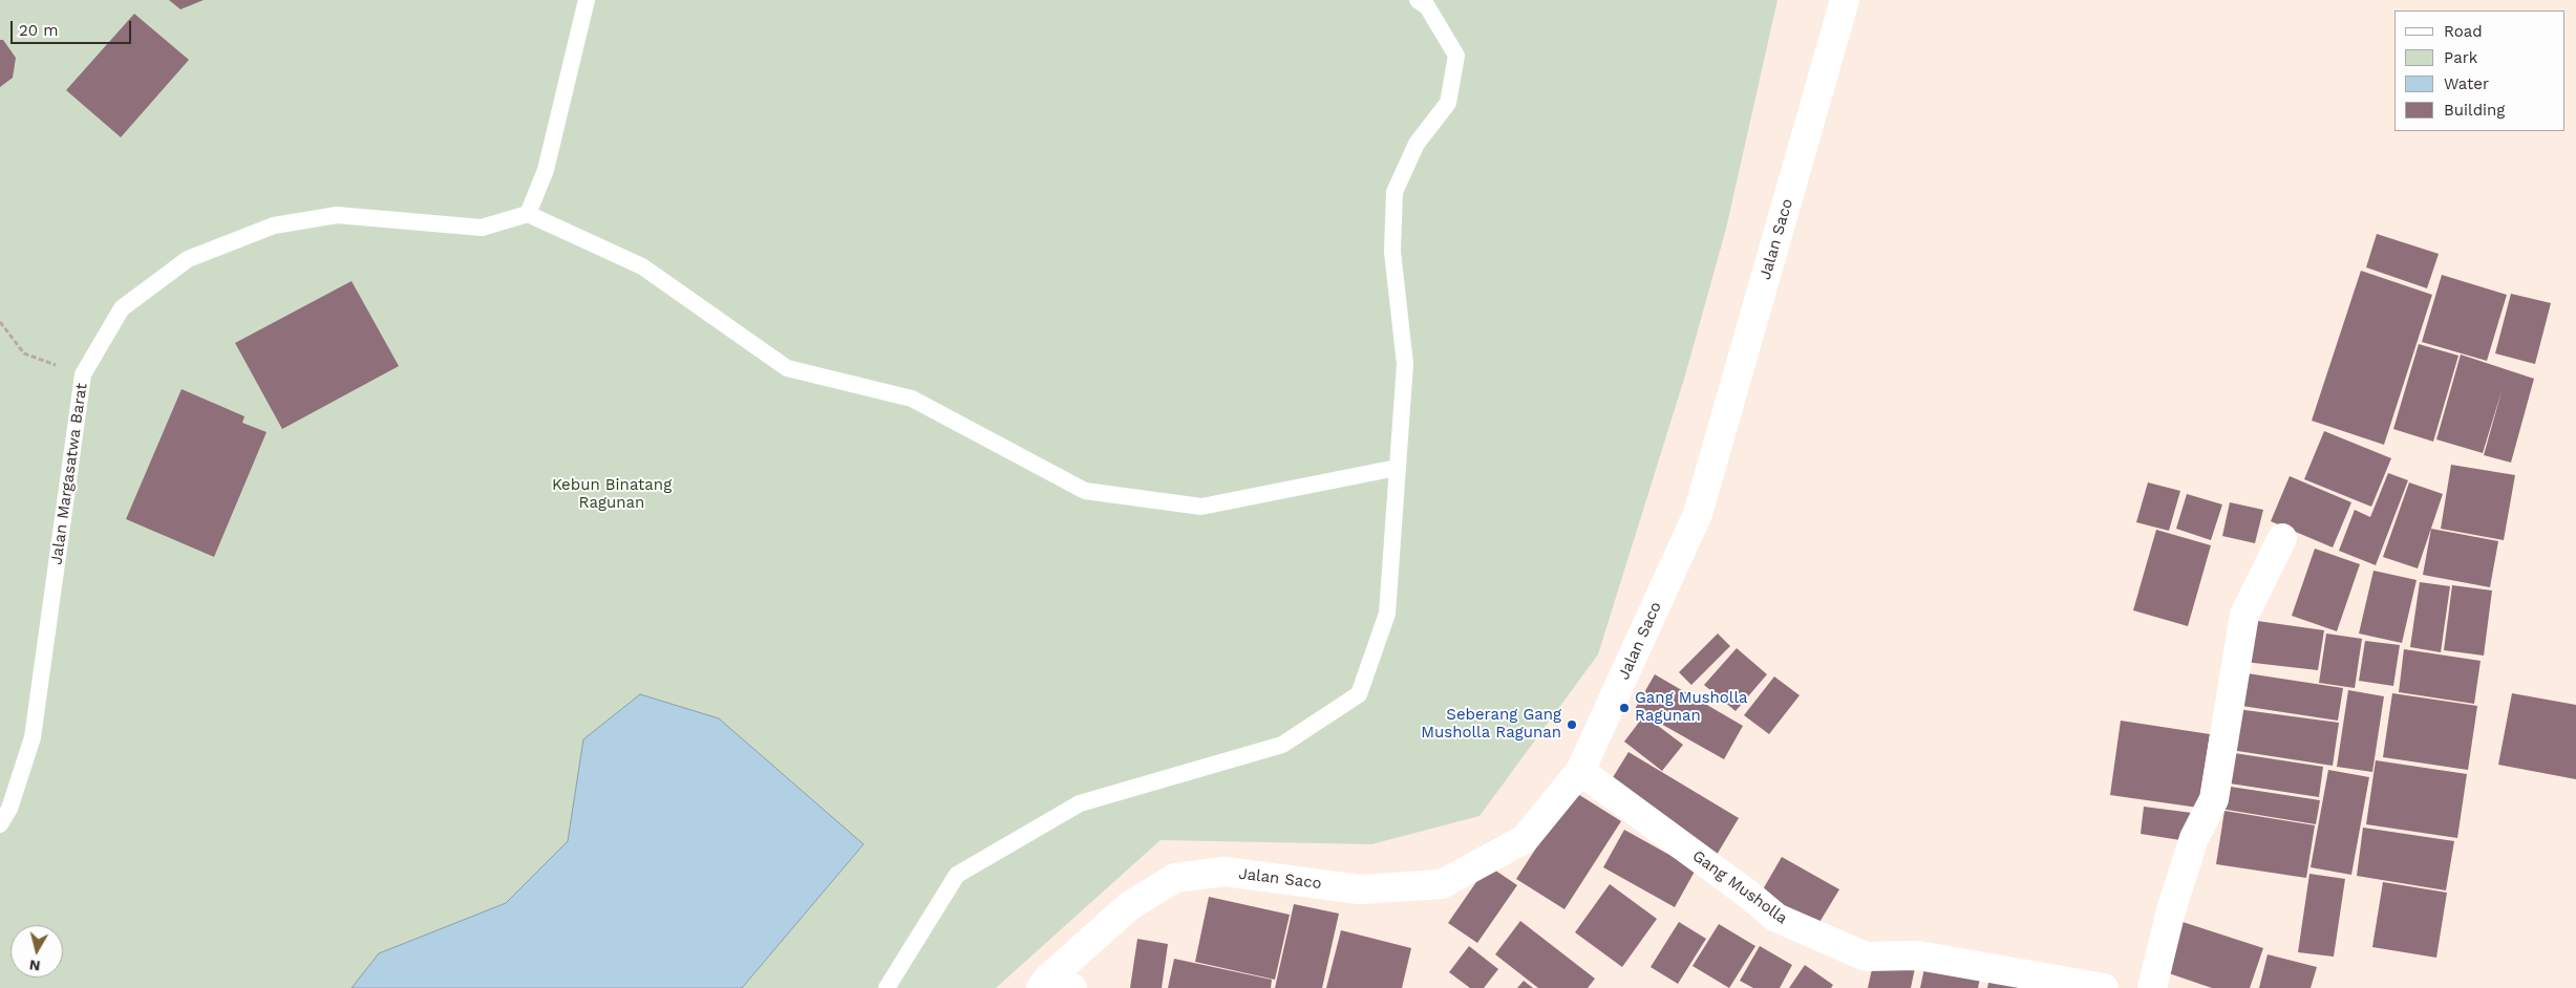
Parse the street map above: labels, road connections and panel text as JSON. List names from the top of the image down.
{
  "streets": {
    "main road": ["Jalan Saco", "Gang Musholla"],
    "lane": ["Jalan Margasatwa Barat"]
  },
  "crossings": [
    ["Jalan Saco", "Gang Musholla"]
  ],
  "parks": ["Kebun Binatang Ragunan"],
  "places": ["Gang Musholla Ragunan", "Seberang Gang Musholla Ragunan"],
  "legend": [
    "Road",
    "Park",
    "Water",
    "Building"
  ],
  "scale_bar": "20 m",
  "north": "bottom"
}
